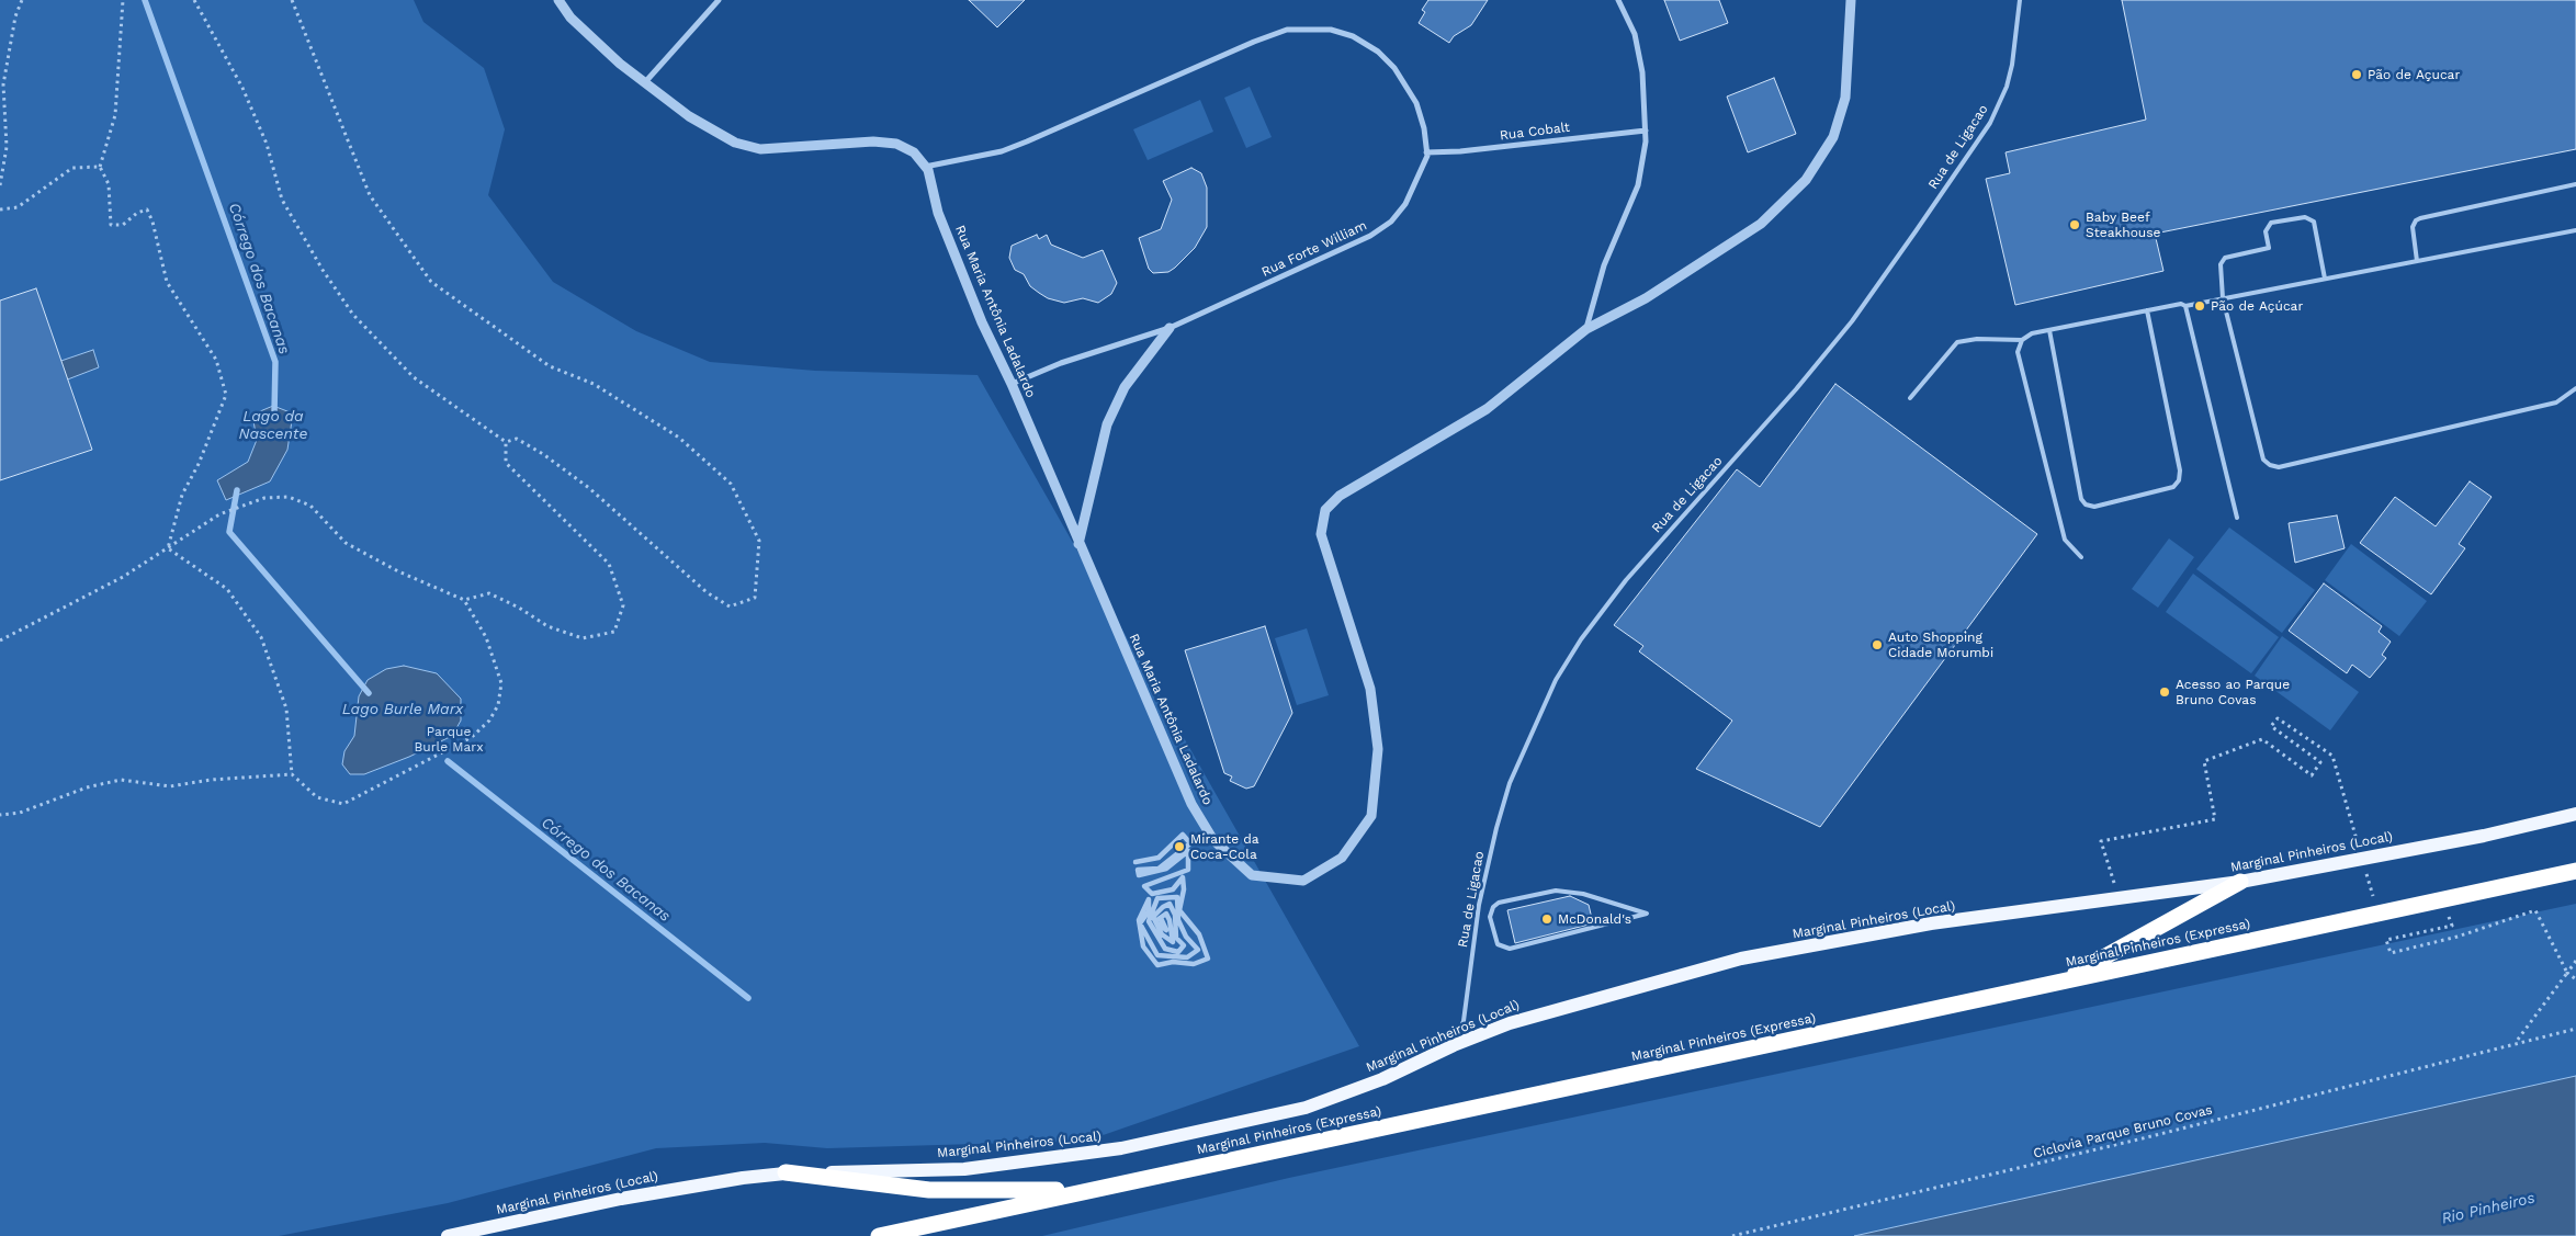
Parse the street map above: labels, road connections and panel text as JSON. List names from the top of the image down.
{
  "streets": {
    "highway": ["Marginal Pinheiros (Expressa)"],
    "main road": ["Marginal Pinheiros (Local)"],
    "street": ["Rua Cobalt", "Rua Forte William", "Rua Maria Antônia Ladalardo"],
    "lane": ["Rua de Ligacao"],
    "path": ["Ciclovia Parque Bruno Covas"]
  },
  "crossings": [
    ["Rua Cobalt", "Rua Forte William"],
    ["Rua de Ligacao", "Marginal Pinheiros (Local)"],
    ["Rua Forte William", "Rua Maria Antônia Ladalardo"]
  ],
  "water": [
    "Córrego dos Bacanas",
    "Lago da Nascente",
    "Lago Burle Marx",
    "Rio Pinheiros"
  ],
  "parks": ["Parque Burle Marx"],
  "places": [
    "Pão de Açucar",
    "Baby Beef Steakhouse",
    "Pão de Açúcar",
    "Auto Shopping Cidade Morumbi",
    "Acesso ao Parque Bruno Covas",
    "Mirante da Coca-Cola",
    "McDonald's"
  ]
}
